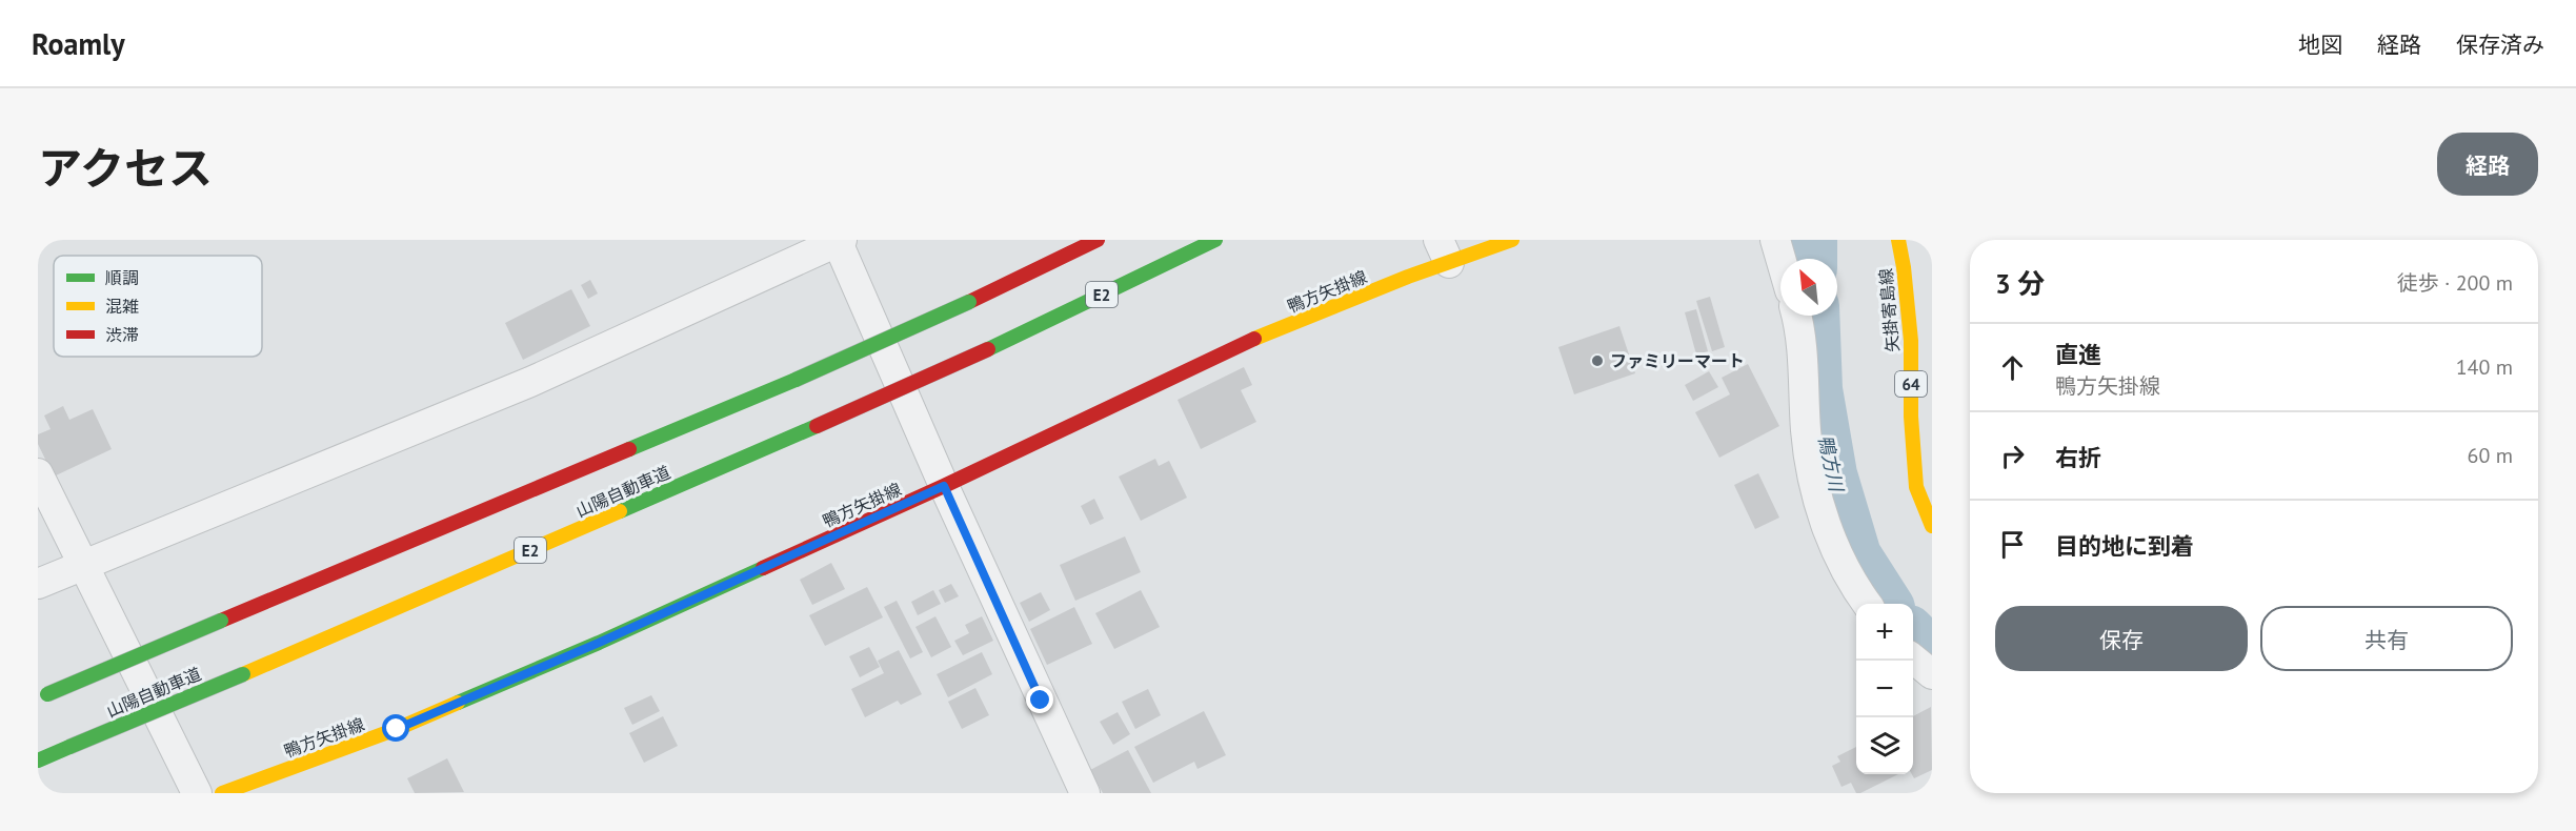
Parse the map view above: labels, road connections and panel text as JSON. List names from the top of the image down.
{
  "streets": {
    "main road": [
      "鴨方矢掛線",
      "E2",
      "矢掛寄島線",
      "64",
      "山陽自動車道"
    ]
  },
  "water": ["鴨方川"],
  "places": ["ファミリーマート"],
  "legend": ["順調", "混雑", "渋滞"],
  "north": "top left",
  "page": {
    "header": "Roamly",
    "nav": ["地図", "経路", "保存済み"],
    "title": "アクセス",
    "buttons": [
      "経路",
      ["保存", "共有"]
    ],
    "heading": ["3 分", "徒歩 · 200 m"],
    "list": [
      ["直進", "鴨方矢掛線", "140 m"],
      ["右折", "60 m"],
      "目的地に到着"
    ],
    "map_buttons": ["+", "−"]
  }
}
